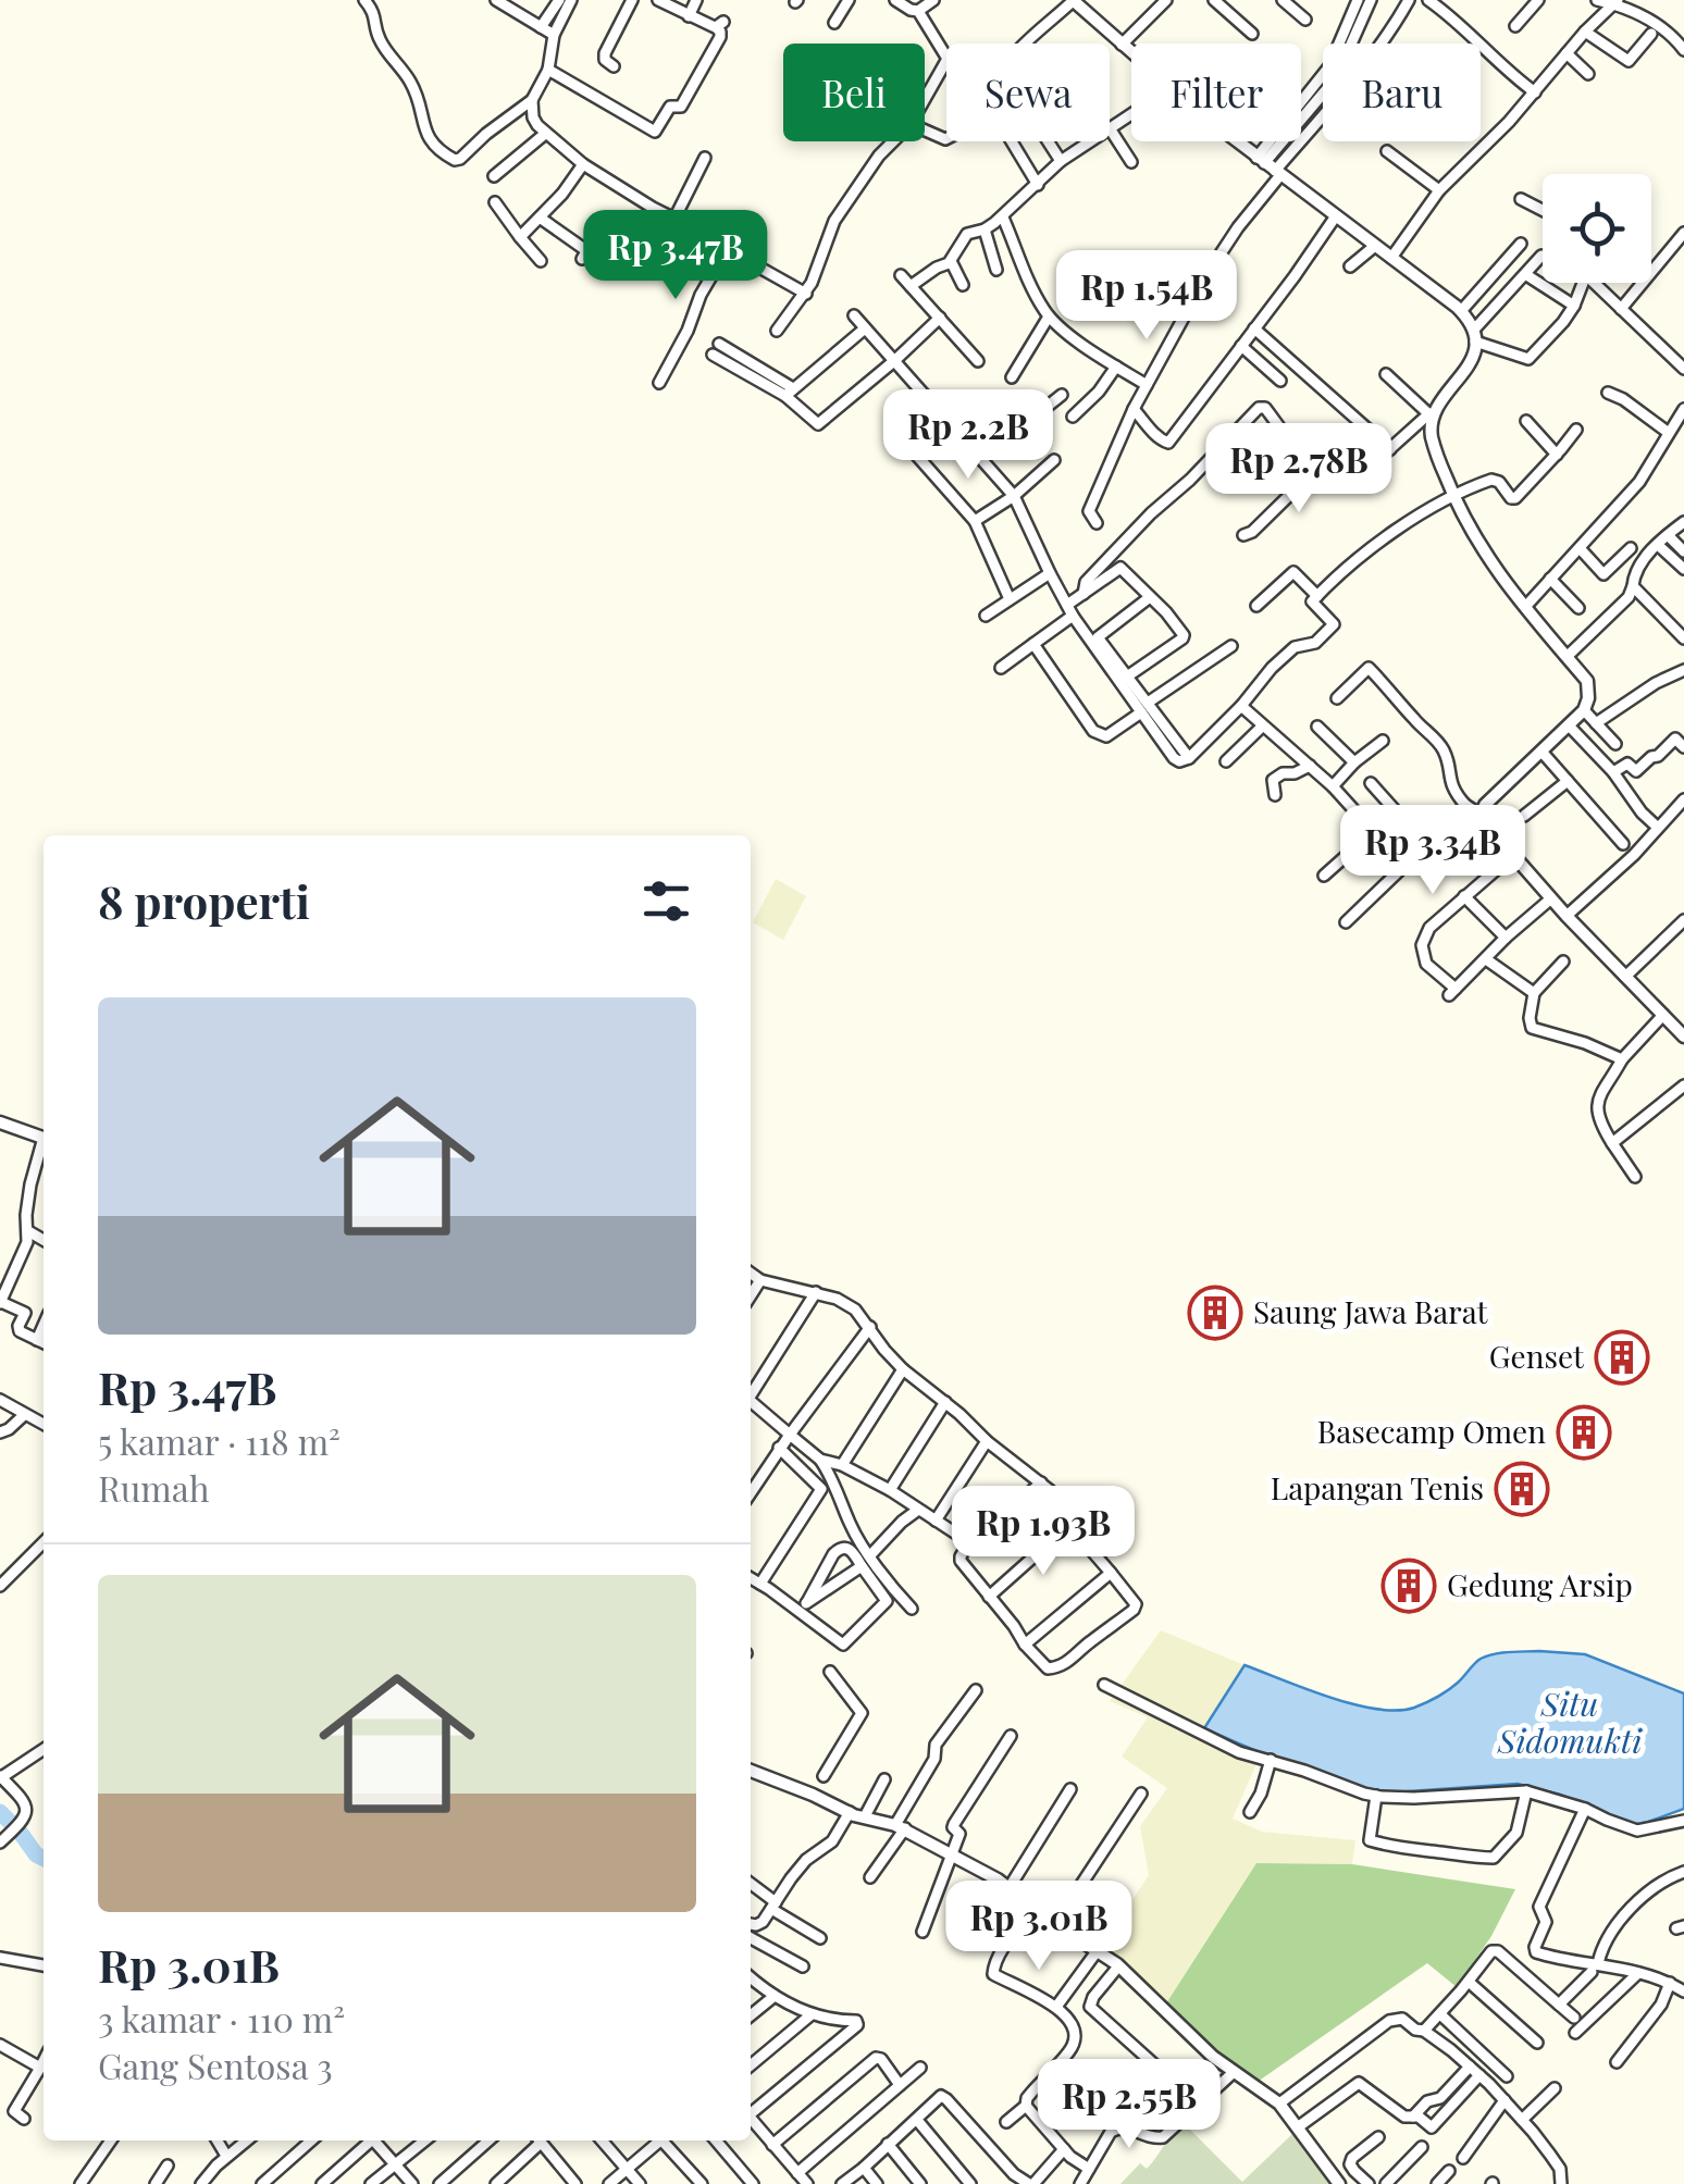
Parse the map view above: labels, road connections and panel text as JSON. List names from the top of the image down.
{
  "water": ["Situ Sidomukti"],
  "places": {
    "building": [
      "Saung Jawa Barat",
      "Genset",
      "Basecamp Omen",
      "Lapangan Tenis",
      "Gedung Arsip"
    ]
  },
  "page": {
    "chip": [
      "Beli",
      "Sewa",
      "Filter",
      "Baru"
    ],
    "price": [
      "Rp 3.47B",
      "Rp 1.54B",
      "Rp 2.2B",
      "Rp 2.78B",
      "Rp 3.34B",
      "Rp 1.93B",
      "Rp 3.01B",
      "Rp 2.55B"
    ],
    "heading": "8 properti",
    "list": [
      {
        "name": "Rp 3.47B",
        "note": "5 kamar · 118 m² · Rumah"
      },
      {
        "name": "Rp 3.01B",
        "note": "3 kamar · 110 m² · Gang Sentosa 3"
      }
    ]
  }
}
